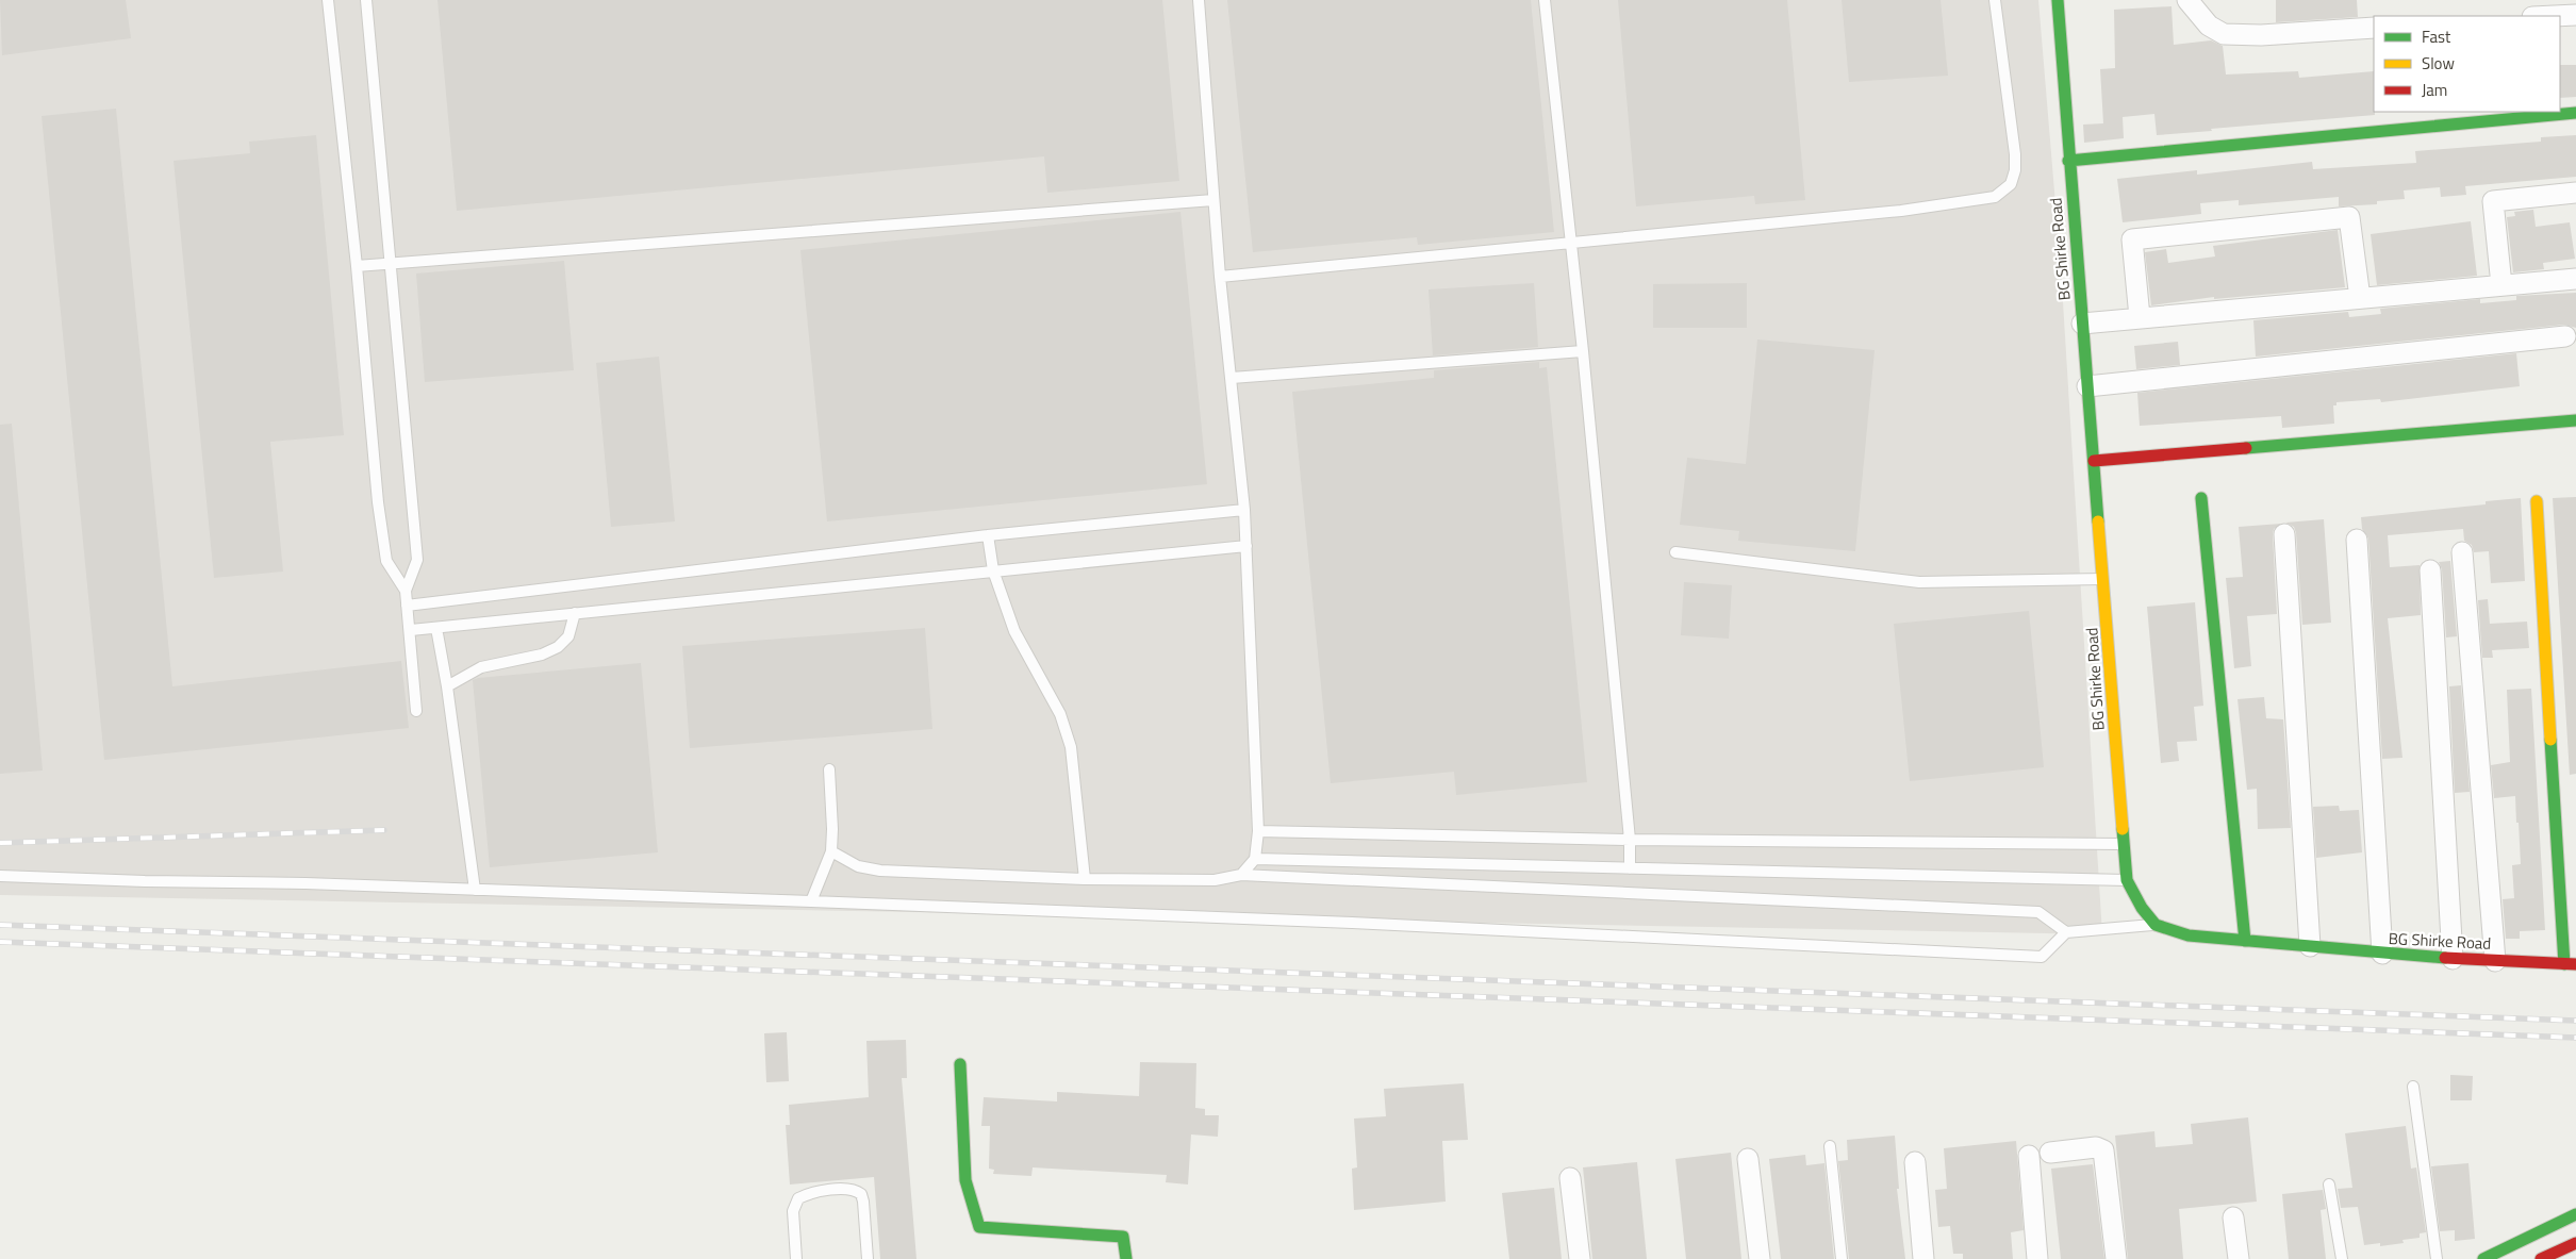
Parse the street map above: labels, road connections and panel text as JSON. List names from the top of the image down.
{
  "streets": {
    "street": ["BG Shirke Road"]
  },
  "legend": ["Fast", "Slow", "Jam"]
}
